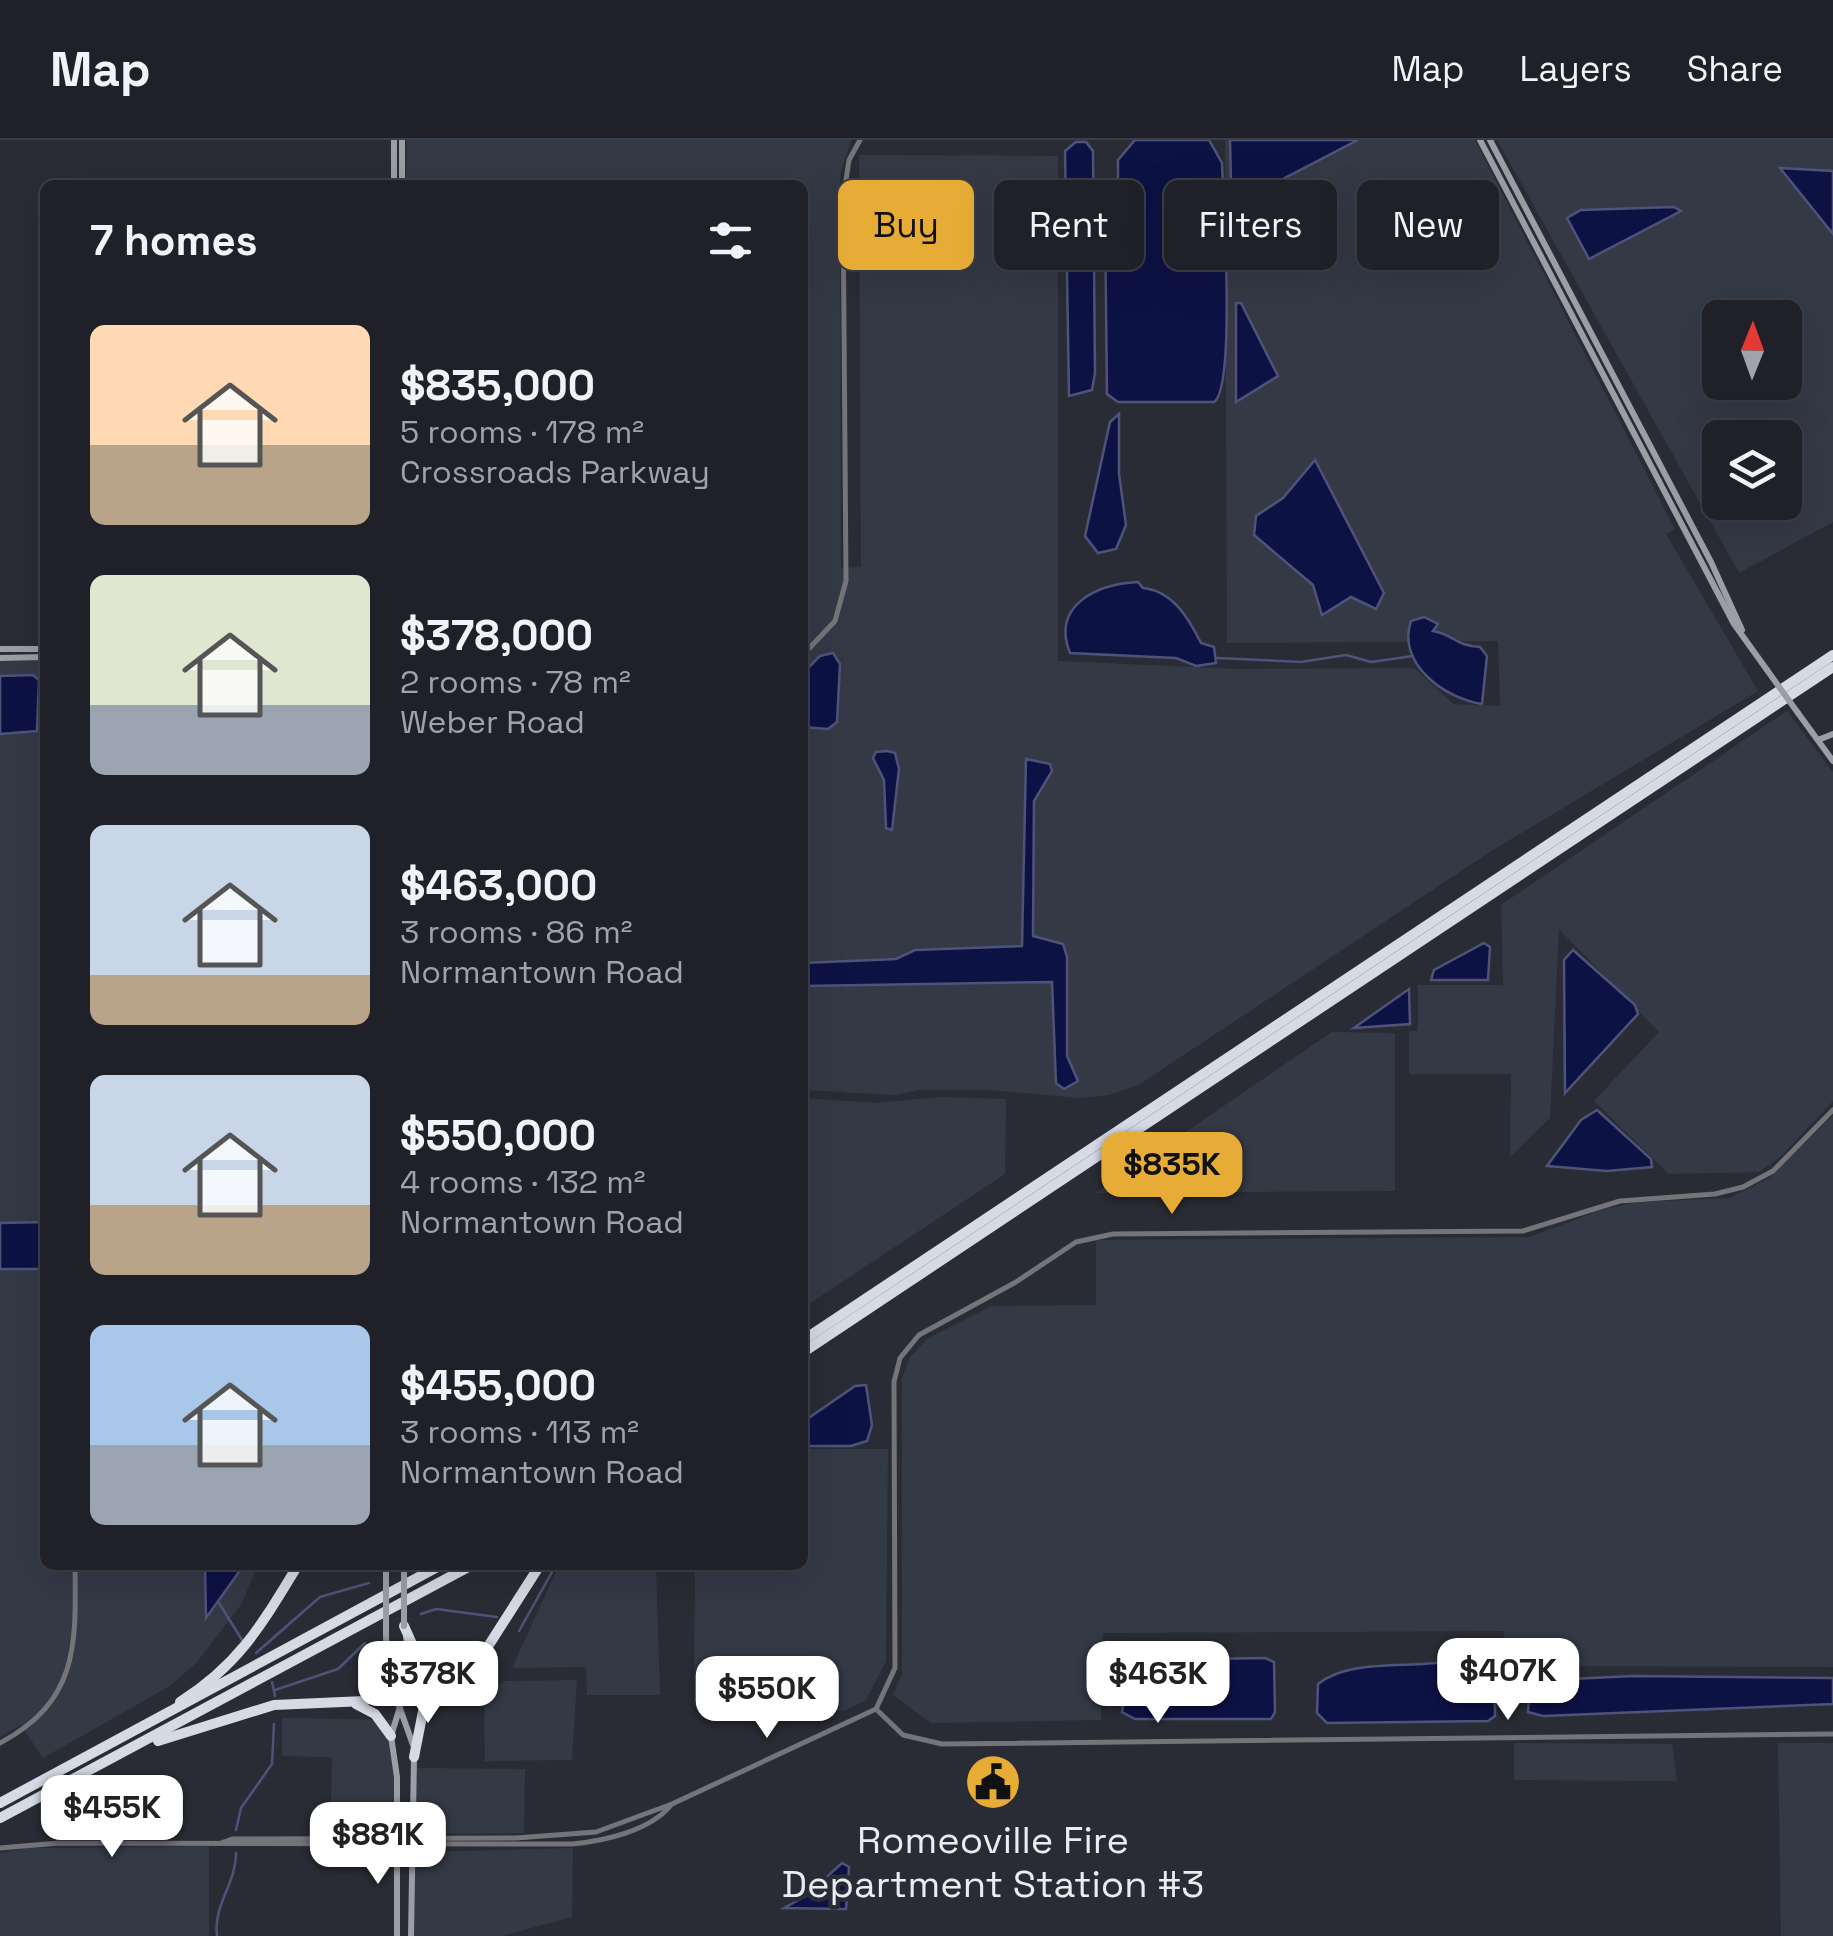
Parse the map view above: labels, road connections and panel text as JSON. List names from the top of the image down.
{
  "places": {
    "public building": ["Romeoville Fire Department Station #3"]
  },
  "north": "top",
  "page": {
    "header": "Map",
    "nav": ["Map", "Layers", "Share"],
    "chip": [
      "Buy",
      "Rent",
      "Filters",
      "New"
    ],
    "heading": "7 homes",
    "list": [
      {
        "name": "$835,000",
        "note": "5 rooms · 178 m² · Crossroads Parkway"
      },
      {
        "name": "$378,000",
        "note": "2 rooms · 78 m² · Weber Road"
      },
      {
        "name": "$463,000",
        "note": "3 rooms · 86 m² · Normantown Road"
      },
      {
        "name": "$550,000",
        "note": "4 rooms · 132 m² · Normantown Road"
      },
      {
        "name": "$455,000",
        "note": "3 rooms · 113 m² · Normantown Road"
      }
    ],
    "price": [
      "$835K",
      "$407K",
      "$378K",
      "$463K",
      "$550K",
      "$455K",
      "$881K"
    ]
  }
}
